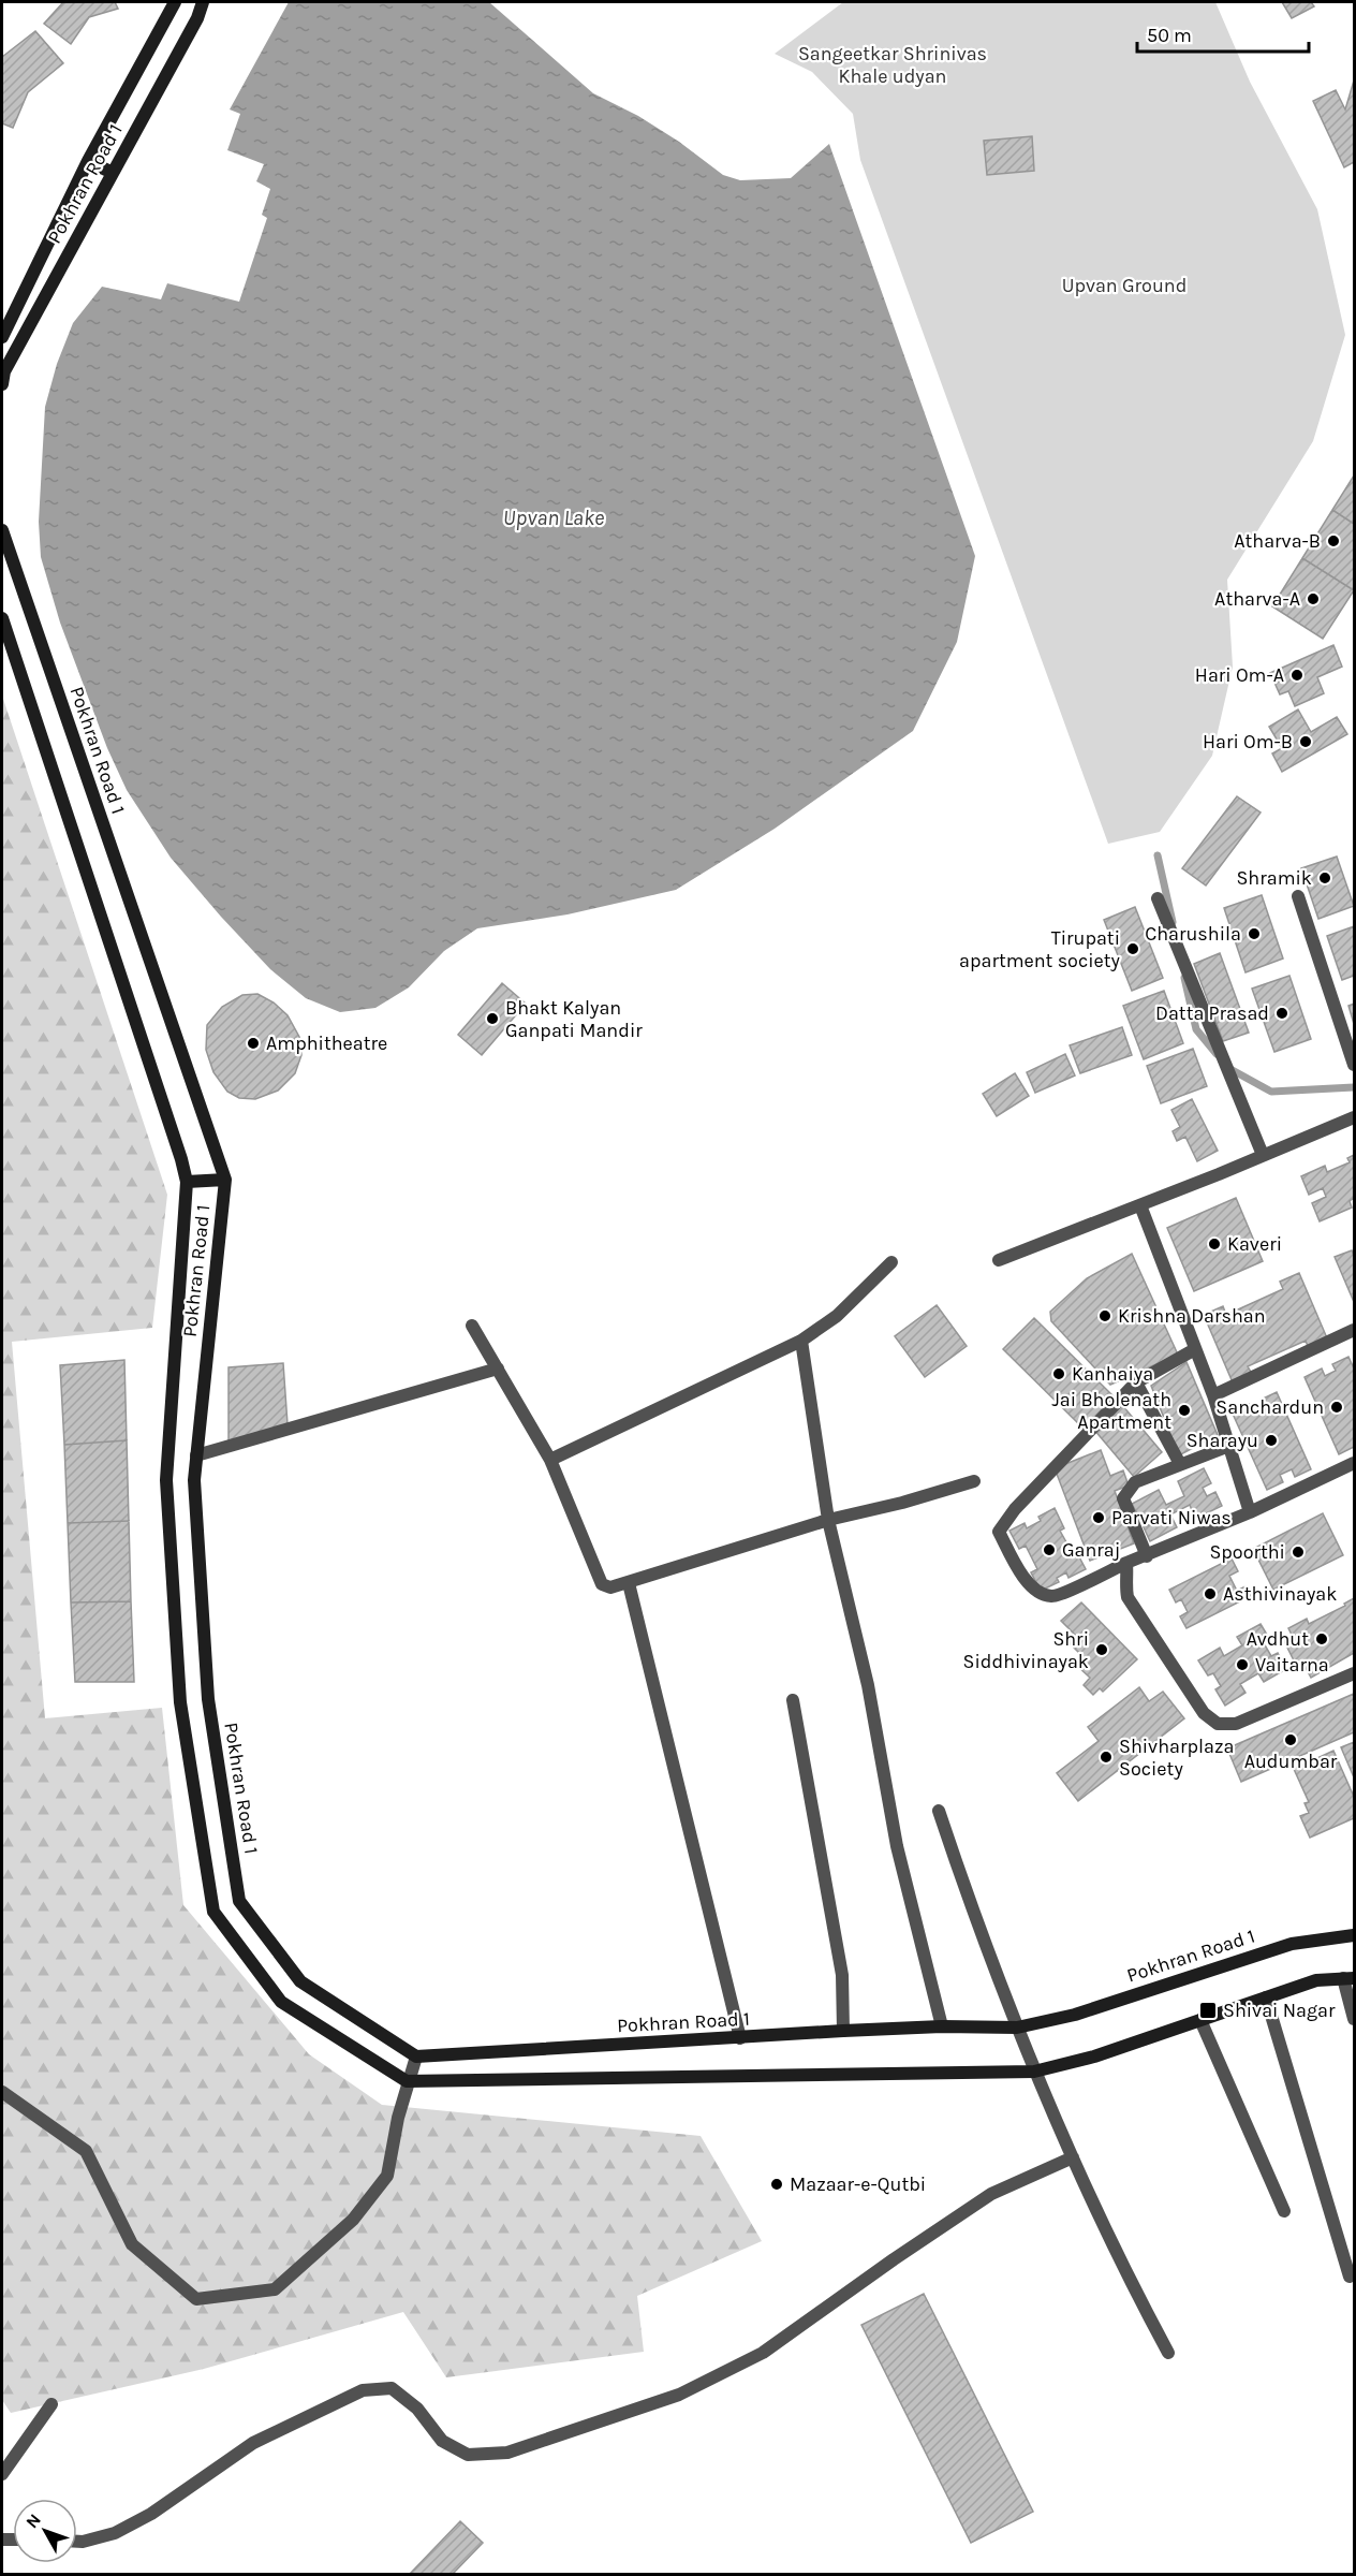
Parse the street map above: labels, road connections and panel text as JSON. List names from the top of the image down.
{
  "streets": {
    "main road": ["Pokhran Road 1"]
  },
  "water": ["Upvan Lake"],
  "parks": ["Sangeetkar Shrinivas Khale udyan", "Upvan Ground"],
  "places": {
    "other": [
      "Atharva-B",
      "Atharva-A",
      "Hari Om-A",
      "Hari Om-B",
      "Shramik",
      "Charushila",
      "Tirupati apartment society",
      "Datta Prasad",
      "Bhakt Kalyan Ganpati Mandir",
      "Amphitheatre",
      "Kaveri",
      "Krishna Darshan",
      "Kanhaiya",
      "Sanchardun",
      "Jai Bholenath Apartment",
      "Sharayu",
      "Parvati Niwas",
      "Ganraj",
      "Spoorthi",
      "Asthivinayak",
      "Avdhut",
      "Shri Siddhivinayak",
      "Vaitarna",
      "Audumbar",
      "Shivharplaza Society",
      "Mazaar-e-Qutbi"
    ],
    "transit": ["Shivai Nagar"]
  },
  "scale_bar": "50 m",
  "north": "top left"
}
